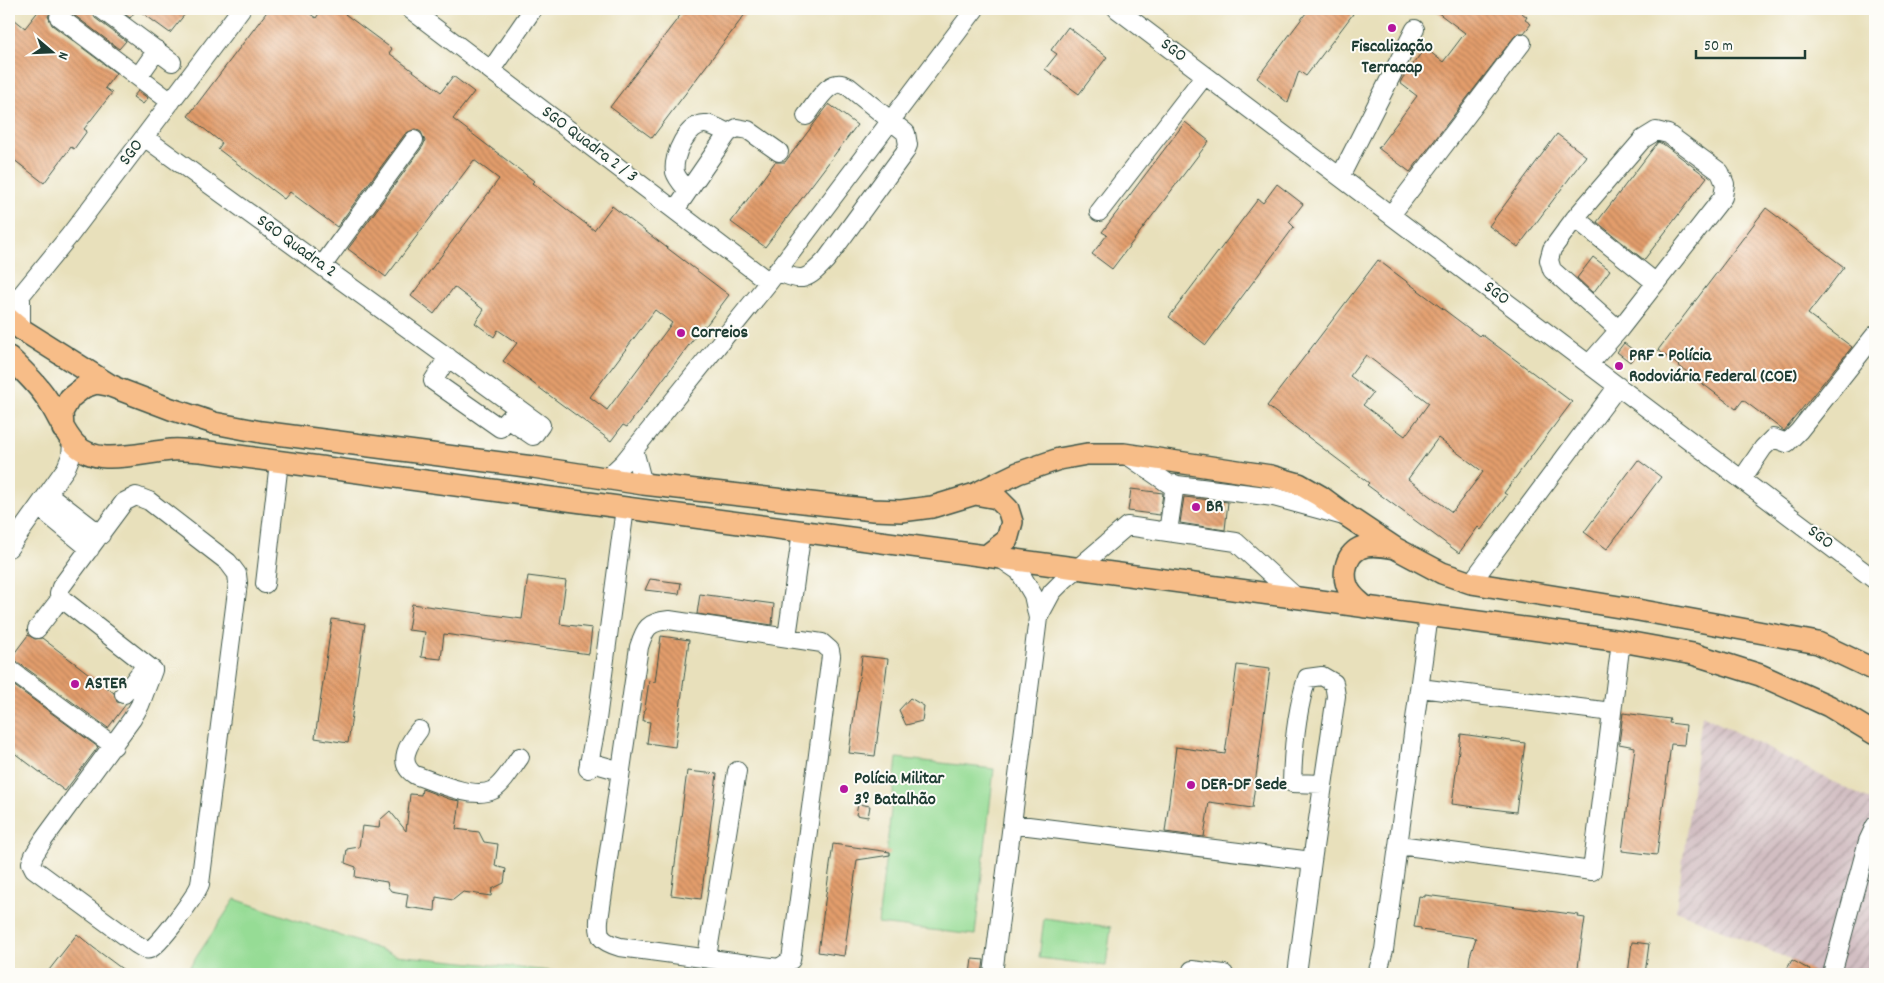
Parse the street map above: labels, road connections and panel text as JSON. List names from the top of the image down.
{
  "streets": {
    "street": ["SGO", "SGO Quadra 2 / 3", "SGO Quadra 2"]
  },
  "crossings": [
    ["SGO", "SGO Quadra 2"]
  ],
  "places": [
    "Fiscalização Terracap",
    "Correios",
    "PRF - Polícia Rodoviária Federal (COE)",
    "BR",
    "ASTER",
    "DER-DF Sede",
    "Polícia Militar 3º Batalhão"
  ],
  "scale_bar": "50 m",
  "north": "right"
}
